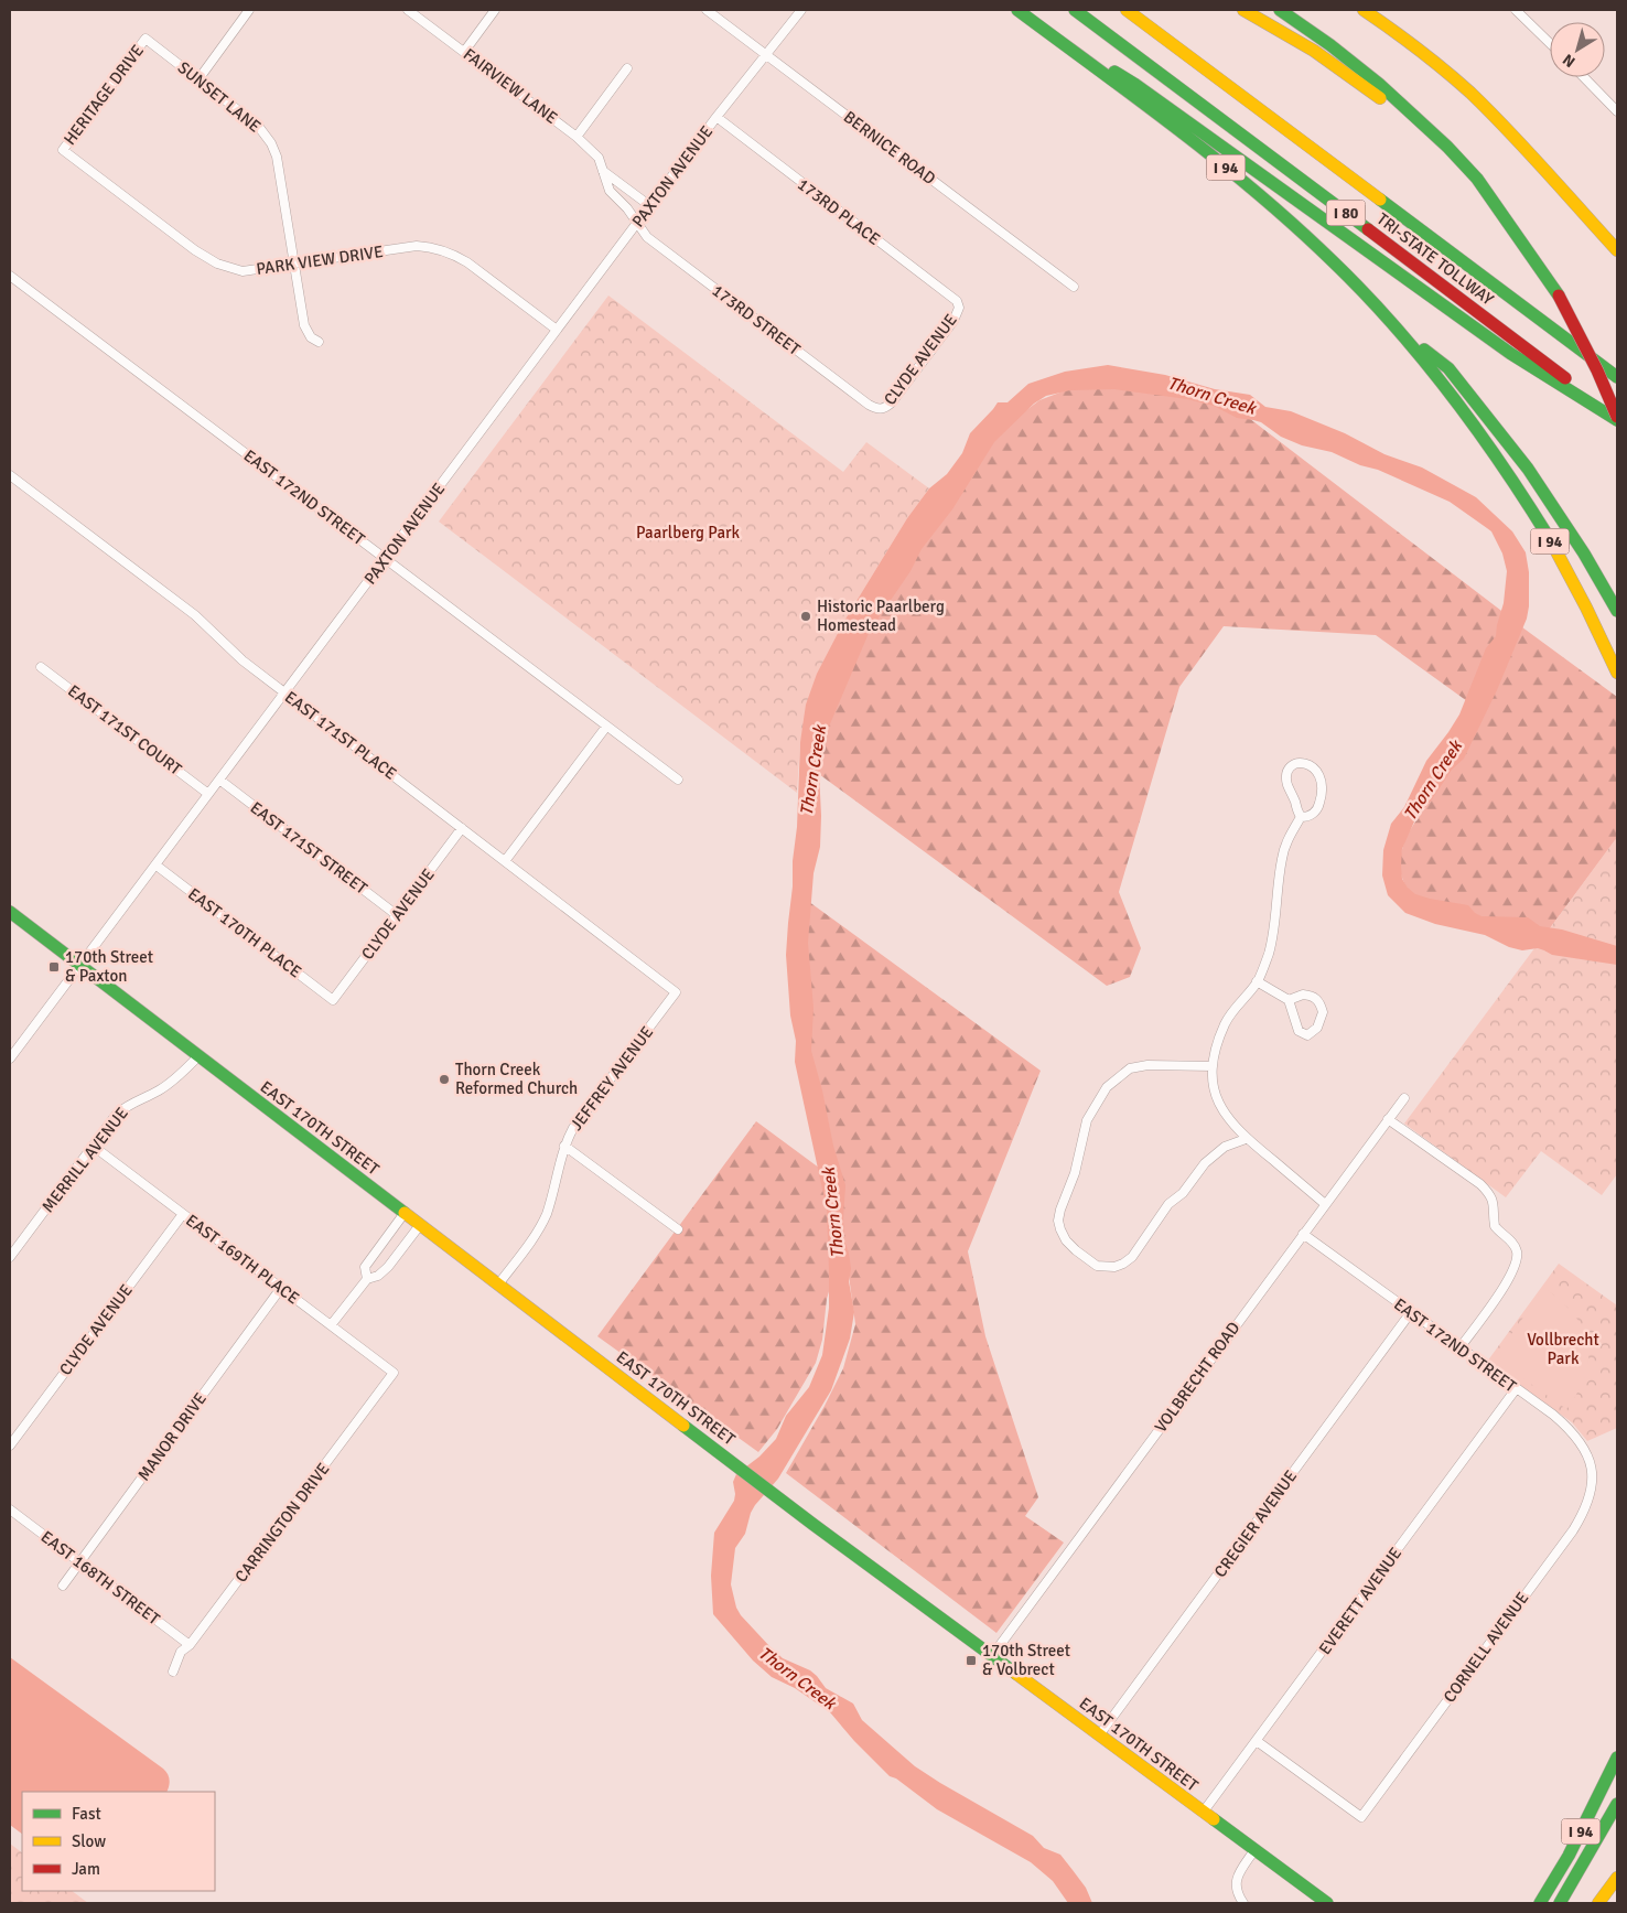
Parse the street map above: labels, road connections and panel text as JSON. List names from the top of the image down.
{
  "streets": {
    "main road": [
      "I 94",
      "I 80",
      "TRI-STATE TOLLWAY",
      "EAST 170TH STREET"
    ],
    "street": [
      "FAIRVIEW LANE",
      "HERITAGE DRIVE",
      "SUNSET LANE",
      "BERNICE ROAD",
      "PAXTON AVENUE",
      "173RD PLACE",
      "PARK VIEW DRIVE",
      "173RD STREET",
      "CLYDE AVENUE",
      "EAST 172ND STREET",
      "EAST 171ST COURT",
      "EAST 171ST PLACE",
      "EAST 171ST STREET",
      "EAST 170TH PLACE",
      "JEFFREY AVENUE",
      "MERRILL AVENUE",
      "EAST 169TH PLACE",
      "VOLBRECHT ROAD",
      "MANOR DRIVE",
      "CARRINGTON DRIVE",
      "CREGIER AVENUE",
      "EAST 168TH STREET",
      "EVERETT AVENUE",
      "CORNELL AVENUE"
    ]
  },
  "crossings": [
    ["FAIRVIEW LANE", "PAXTON AVENUE"],
    ["FAIRVIEW LANE", "173RD STREET"],
    ["HERITAGE DRIVE", "SUNSET LANE"],
    ["HERITAGE DRIVE", "PARK VIEW DRIVE"],
    ["SUNSET LANE", "PARK VIEW DRIVE"],
    ["BERNICE ROAD", "PAXTON AVENUE"],
    ["PAXTON AVENUE", "173RD PLACE"],
    ["PAXTON AVENUE", "PARK VIEW DRIVE"],
    ["PAXTON AVENUE", "173RD STREET"],
    ["PAXTON AVENUE", "EAST 172ND STREET"],
    ["PAXTON AVENUE", "EAST 171ST COURT"],
    ["PAXTON AVENUE", "EAST 171ST PLACE"],
    ["PAXTON AVENUE", "EAST 171ST STREET"],
    ["PAXTON AVENUE", "EAST 170TH PLACE"],
    ["PAXTON AVENUE", "EAST 170TH STREET"],
    ["173RD PLACE", "CLYDE AVENUE"],
    ["173RD STREET", "CLYDE AVENUE"],
    ["CLYDE AVENUE", "EAST 171ST PLACE"],
    ["CLYDE AVENUE", "EAST 171ST STREET"],
    ["CLYDE AVENUE", "EAST 170TH PLACE"],
    ["CLYDE AVENUE", "EAST 169TH PLACE"],
    ["EAST 172ND STREET", "VOLBRECHT ROAD"],
    ["EAST 172ND STREET", "CREGIER AVENUE"],
    ["EAST 172ND STREET", "EVERETT AVENUE"],
    ["EAST 172ND STREET", "CORNELL AVENUE"],
    ["EAST 171ST PLACE", "JEFFREY AVENUE"],
    ["JEFFREY AVENUE", "EAST 170TH STREET"],
    ["EAST 170TH STREET", "MERRILL AVENUE"],
    ["EAST 170TH STREET", "VOLBRECHT ROAD"],
    ["EAST 170TH STREET", "CREGIER AVENUE"],
    ["EAST 170TH STREET", "EVERETT AVENUE"],
    ["MERRILL AVENUE", "EAST 169TH PLACE"],
    ["EAST 169TH PLACE", "MANOR DRIVE"],
    ["EAST 169TH PLACE", "CARRINGTON DRIVE"],
    ["MANOR DRIVE", "EAST 168TH STREET"],
    ["CARRINGTON DRIVE", "EAST 168TH STREET"],
    ["EVERETT AVENUE", "CORNELL AVENUE"]
  ],
  "water": ["Thorn Creek"],
  "parks": ["Paarlberg Park", "Vollbrecht Park"],
  "places": {
    "other": ["Historic Paarlberg Homestead", "Thorn Creek Reformed Church"],
    "transit": ["170th Street & Paxton", "170th Street & Volbrect"]
  },
  "legend": ["Fast", "Slow", "Jam"],
  "north": "bottom left"
}
